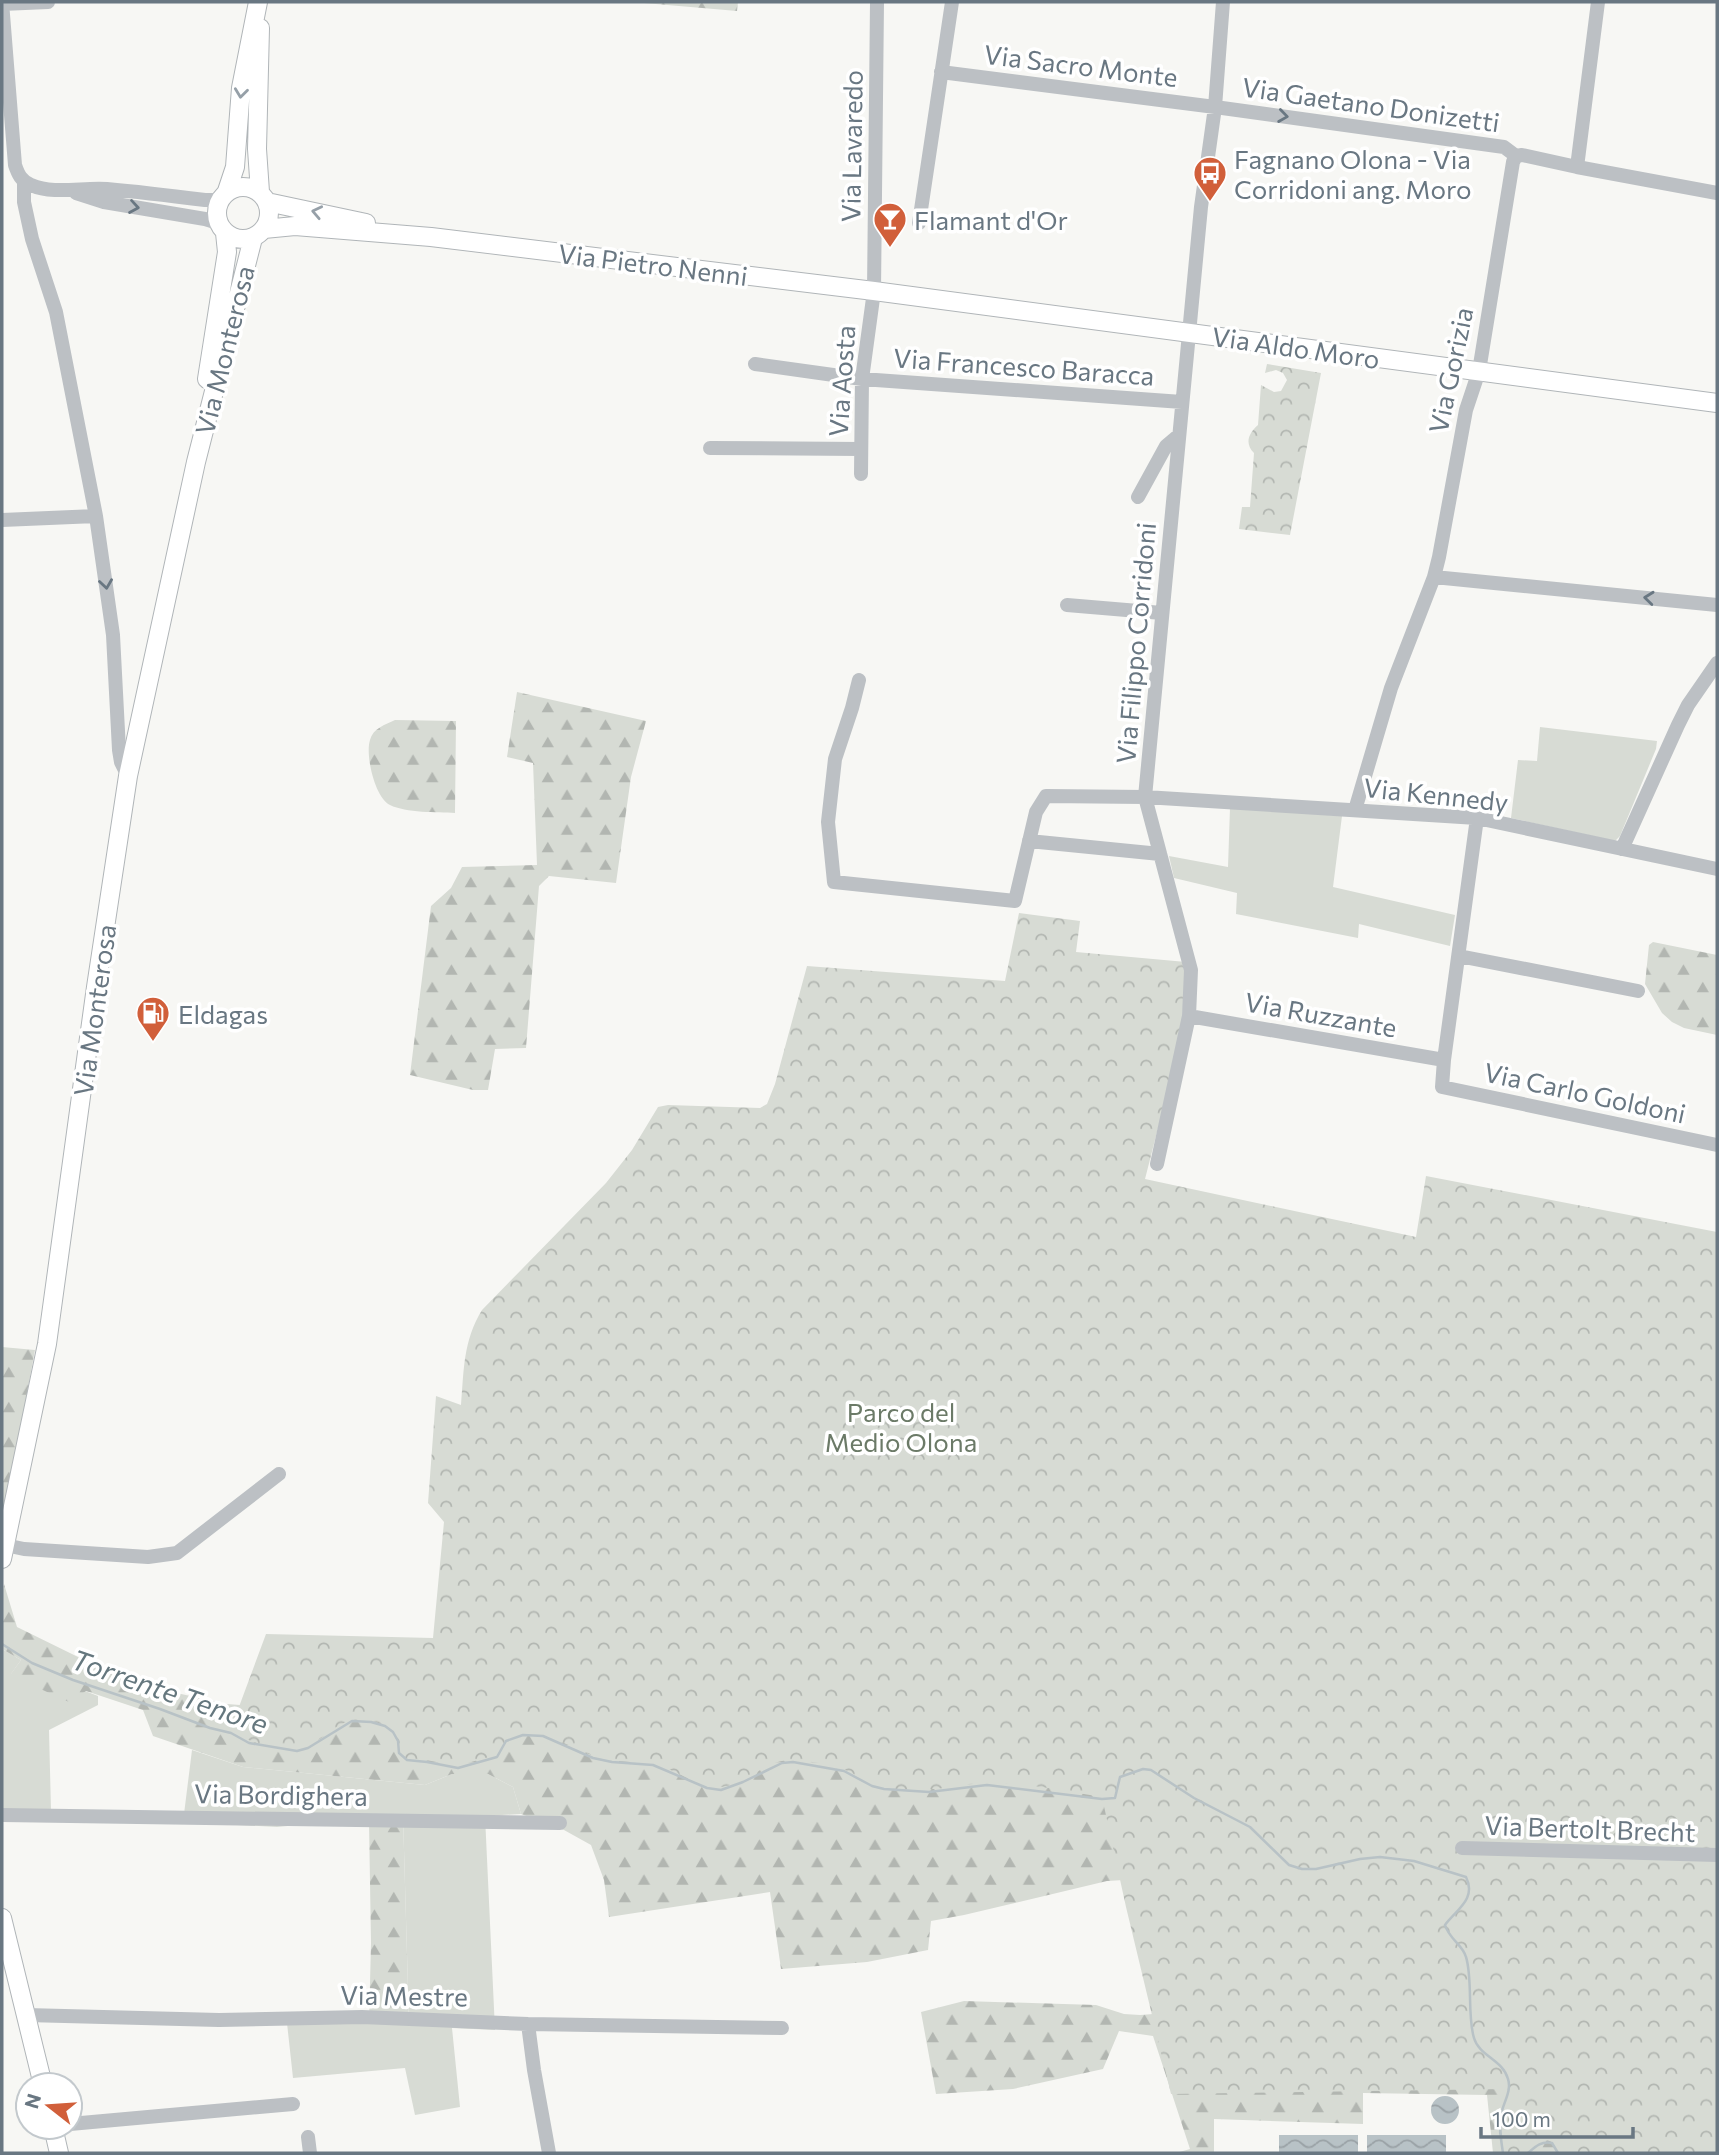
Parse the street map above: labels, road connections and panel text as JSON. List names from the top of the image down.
{
  "streets": {
    "main road": ["Via Pietro Nenni", "Via Aldo Moro", "Via Monterosa"],
    "street": [
      "Via Sacro Monte",
      "Via Gaetano Donizetti",
      "Via Lavaredo",
      "Via Francesco Baracca",
      "Via Gorizia",
      "Via Aosta",
      "Via Filippo Corridoni",
      "Via Kennedy",
      "Via Ruzzante",
      "Via Carlo Goldoni",
      "Via Bordighera",
      "Via Bertolt Brecht",
      "Via Mestre"
    ]
  },
  "crossings": [
    ["Via Sacro Monte", "Via Gaetano Donizetti"],
    ["Via Sacro Monte", "Via Filippo Corridoni"],
    ["Via Gaetano Donizetti", "Via Gorizia"],
    ["Via Gaetano Donizetti", "Via Filippo Corridoni"],
    ["Via Lavaredo", "Via Pietro Nenni"],
    ["Via Lavaredo", "Via Aldo Moro"],
    ["Via Lavaredo", "Via Aosta"],
    ["Via Pietro Nenni", "Via Aldo Moro"],
    ["Via Pietro Nenni", "Via Monterosa"],
    ["Via Pietro Nenni", "Via Aosta"],
    ["Via Aldo Moro", "Via Gorizia"],
    ["Via Aldo Moro", "Via Aosta"],
    ["Via Aldo Moro", "Via Filippo Corridoni"],
    ["Via Francesco Baracca", "Via Aosta"],
    ["Via Francesco Baracca", "Via Filippo Corridoni"],
    ["Via Gorizia", "Via Kennedy"],
    ["Via Filippo Corridoni", "Via Kennedy"],
    ["Via Filippo Corridoni", "Via Ruzzante"],
    ["Via Ruzzante", "Via Carlo Goldoni"]
  ],
  "one_way": ["Via Gaetano Donizetti"],
  "water": ["Torrente Tenore"],
  "parks": ["Parco del Medio Olona"],
  "places": {
    "bus stop": ["Fagnano Olona - Via Corridoni ang. Moro"],
    "bar": ["Flamant d'Or"],
    "fuel station": ["Eldagas"]
  },
  "scale_bar": "100 m",
  "north": "left"
}
